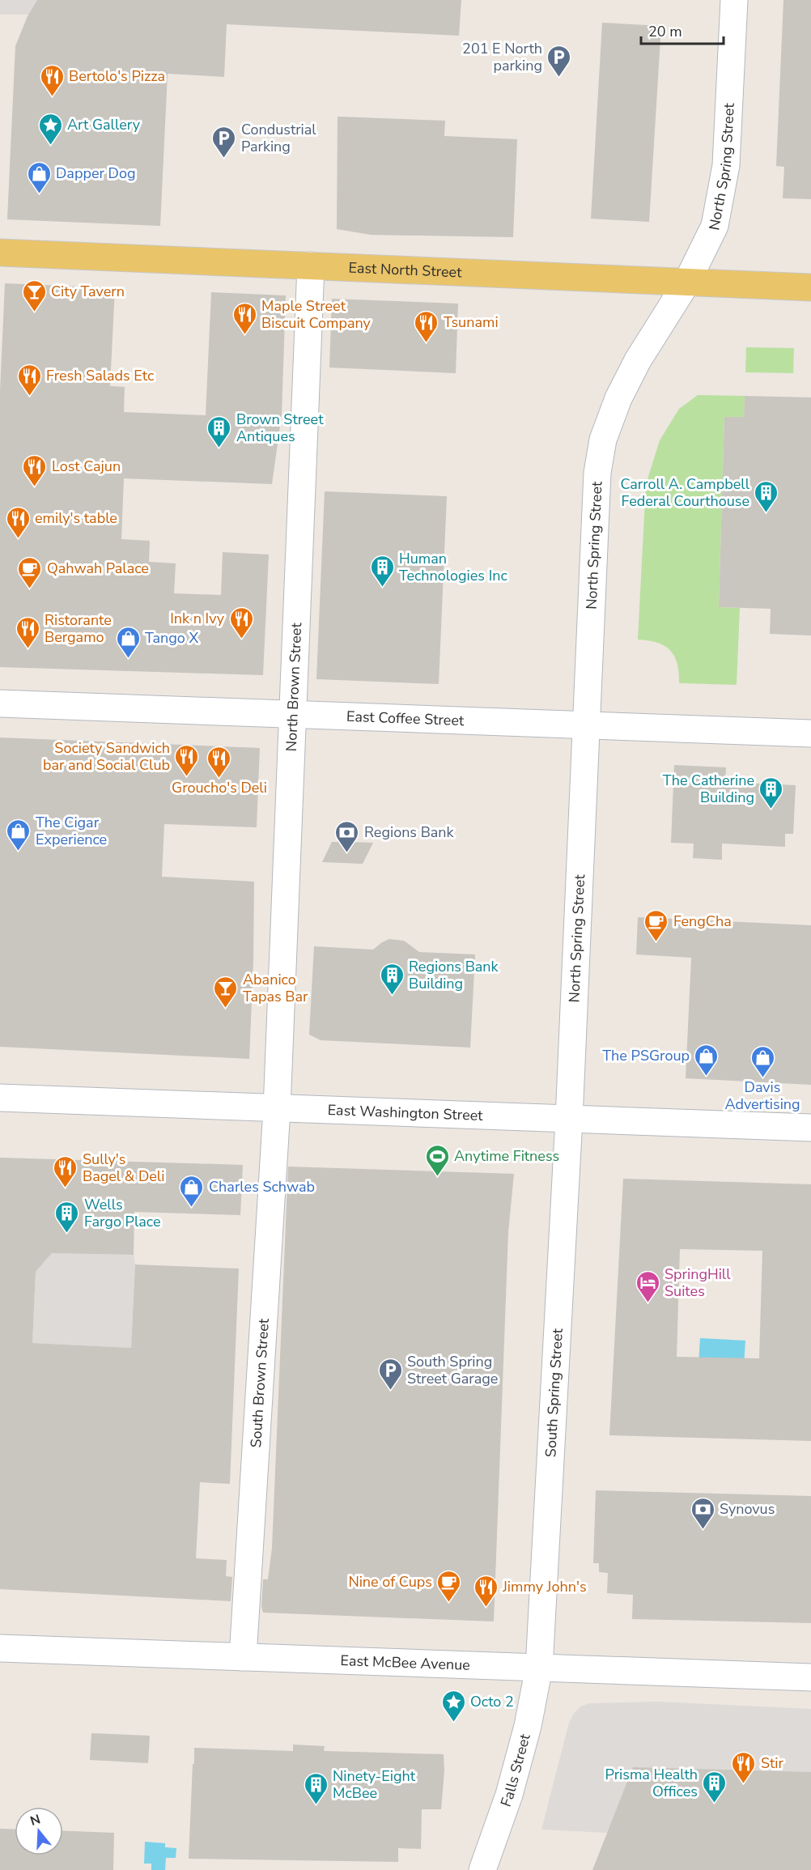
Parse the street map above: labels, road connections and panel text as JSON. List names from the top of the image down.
{
  "streets": {
    "main road": ["East North Street"],
    "street": [
      "North Spring Street",
      "North Brown Street",
      "East Coffee Street",
      "East Washington Street",
      "South Brown Street",
      "South Spring Street",
      "East McBee Avenue",
      "Falls Street"
    ]
  },
  "crossings": [
    ["North Spring Street", "East North Street"],
    ["North Spring Street", "East Coffee Street"],
    ["North Spring Street", "East Washington Street"],
    ["North Spring Street", "South Spring Street"],
    ["East North Street", "North Brown Street"],
    ["North Brown Street", "East Coffee Street"],
    ["North Brown Street", "East Washington Street"],
    ["North Brown Street", "South Brown Street"],
    ["East Washington Street", "South Brown Street"],
    ["East Washington Street", "South Spring Street"],
    ["South Brown Street", "East McBee Avenue"],
    ["South Spring Street", "East McBee Avenue"],
    ["South Spring Street", "Falls Street"],
    ["East McBee Avenue", "Falls Street"]
  ],
  "places": {
    "parking": ["201 E North parking", "Condustrial Parking", "South Spring Street Garage"],
    "restaurant": [
      "Bertolo's Pizza",
      "Maple Street Biscuit Company",
      "Tsunami",
      "Fresh Salads Etc",
      "Lost Cajun",
      "emily's table",
      "Ink n Ivy",
      "Ristorante Bergamo",
      "Society Sandwich bar and Social Club",
      "Groucho's Deli",
      "Sully's Bagel & Deli",
      "Jimmy John's",
      "Stir"
    ],
    "place": ["Art Gallery", "Octo 2"],
    "shop": [
      "Dapper Dog",
      "Tango X",
      "The Cigar Experience",
      "The PSGroup",
      "Davis Advertising",
      "Charles Schwab"
    ],
    "bar": ["City Tavern", "Abanico Tapas Bar"],
    "building": [
      "Brown Street Antiques",
      "Carroll A. Campbell Federal Courthouse",
      "Human Technologies Inc",
      "The Catherine Building",
      "Regions Bank Building",
      "Wells Fargo Place",
      "Prisma Health Offices",
      "Ninety-Eight McBee"
    ],
    "cafe": ["Qahwah Palace", "FengCha", "Nine of Cups"],
    "bank": ["Regions Bank", "Synovus"],
    "sports": ["Anytime Fitness"],
    "hotel": ["SpringHill Suites"]
  },
  "scale_bar": "20 m",
  "north": "top"
}
